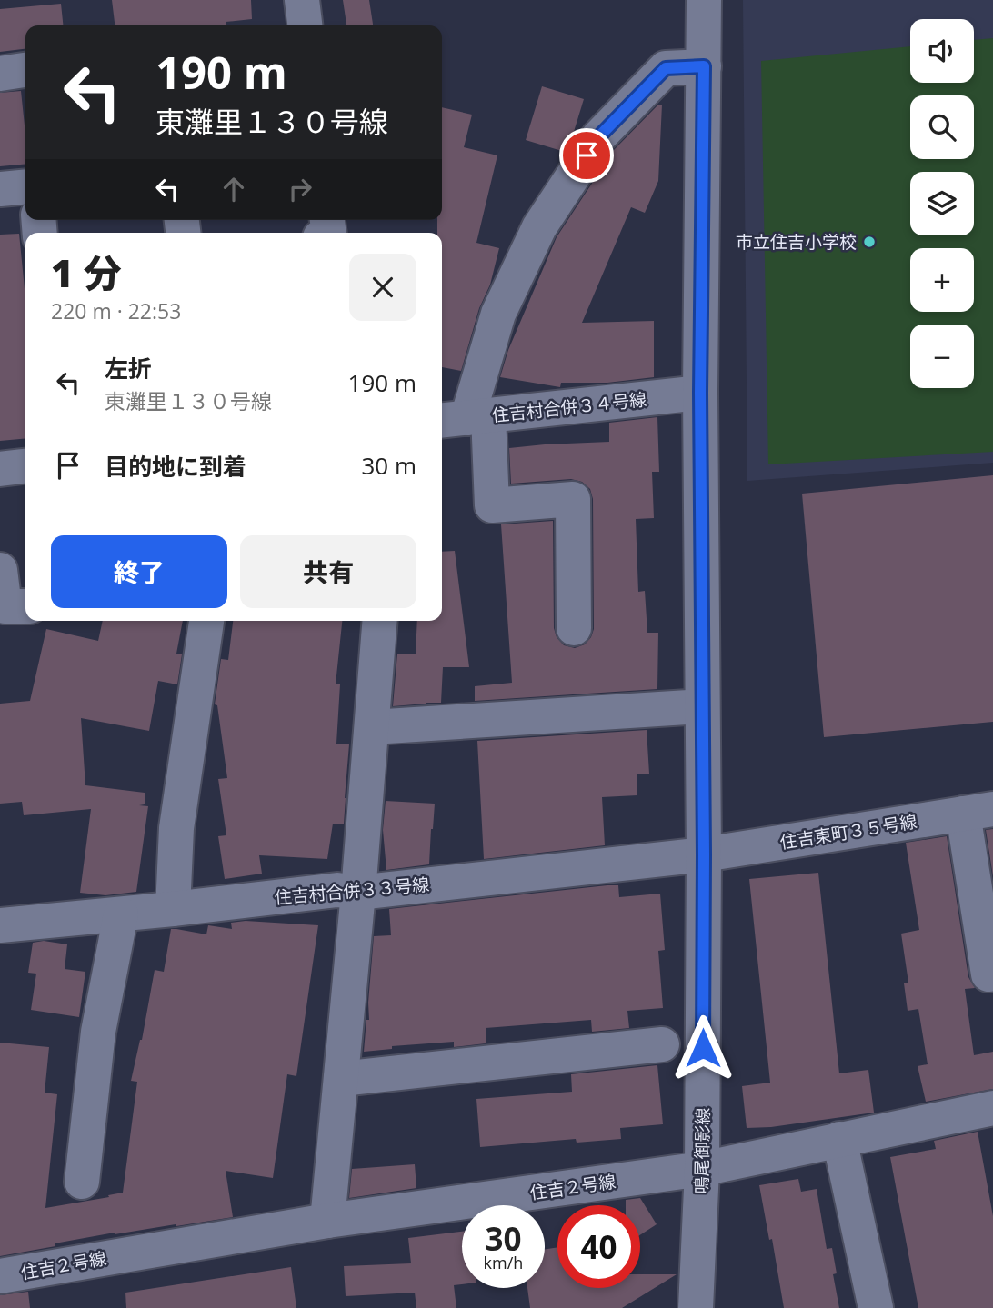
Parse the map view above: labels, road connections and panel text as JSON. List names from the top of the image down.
{
  "streets": {
    "street": [
      "住吉村合併３４号線",
      "住吉東町３５号線",
      "住吉村合併３３号線",
      "鳴尾御影線",
      "住吉２号線"
    ]
  },
  "crossings": [
    ["住吉村合併３４号線", "鳴尾御影線"],
    ["住吉東町３５号線", "住吉村合併３３号線"],
    ["住吉東町３５号線", "鳴尾御影線"],
    ["住吉村合併３３号線", "鳴尾御影線"],
    ["鳴尾御影線", "住吉２号線"]
  ],
  "places": ["市立住吉小学校"],
  "page": {
    "map_buttons": ["+", "−"],
    "turn": ["190 m", "東灘里１３０号線"],
    "heading": ["1 分", "220 m · 22:53"],
    "list": [
      {
        "name": "左折",
        "note": "東灘里１３０号線",
        "value": "190 m"
      },
      {
        "name": "目的地に到着",
        "value": "30 m"
      }
    ],
    "buttons": ["終了", "共有"],
    "speed": "30 km/h",
    "limit": "40"
  }
}
